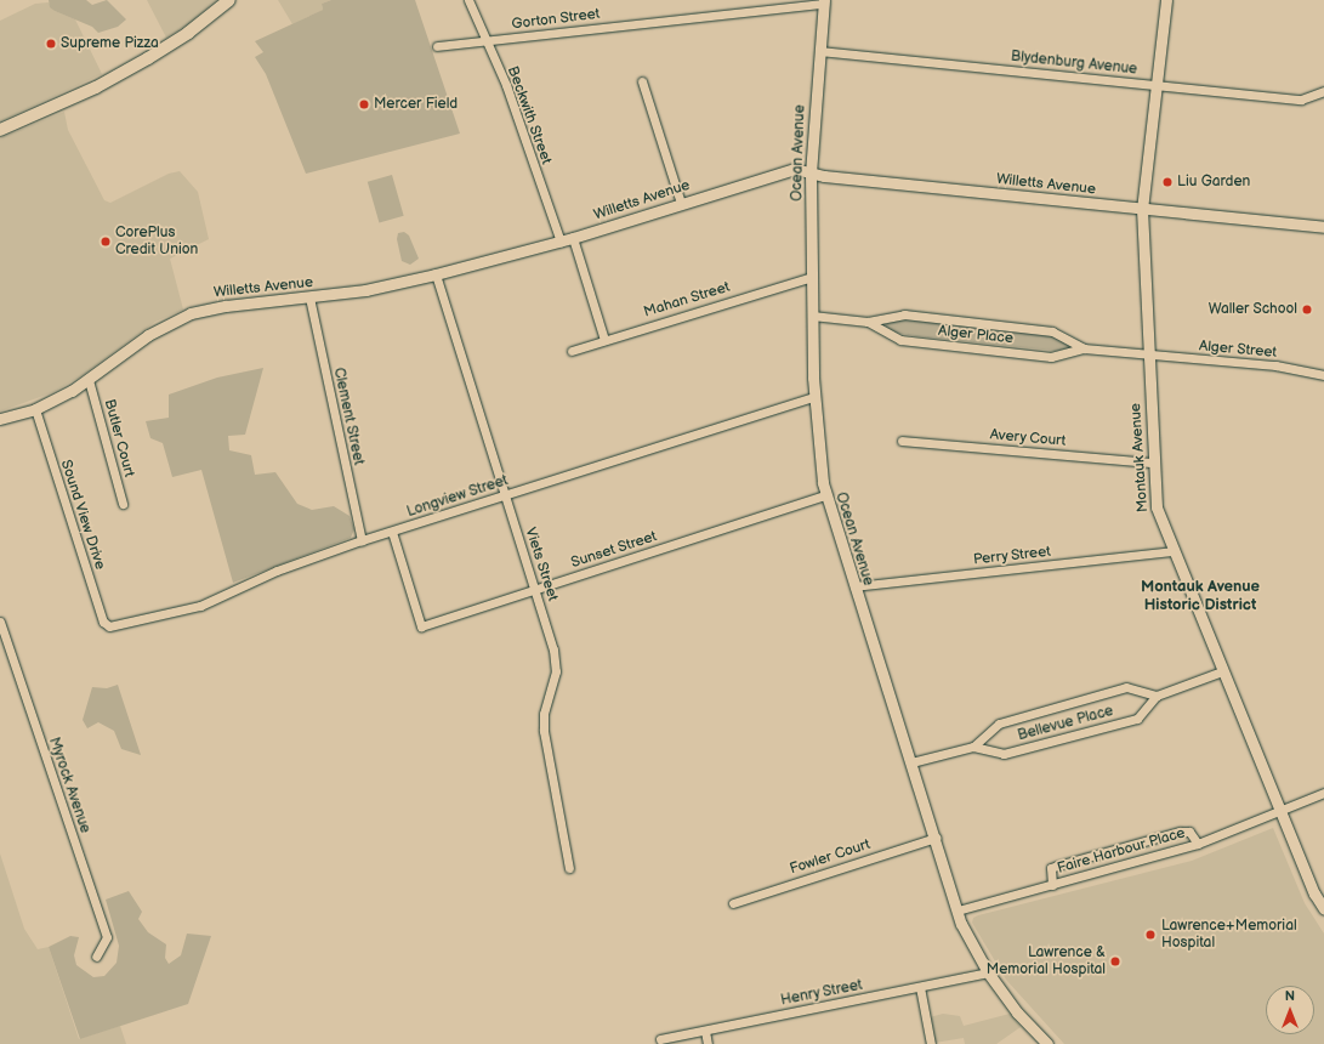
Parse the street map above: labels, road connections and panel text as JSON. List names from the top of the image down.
{
  "streets": {
    "street": [
      "Gorton Street",
      "Blydenburg Avenue",
      "Beckwith Street",
      "Ocean Avenue",
      "Willetts Avenue",
      "Mahan Street",
      "Alger Place",
      "Alger Street",
      "Clement Street",
      "Butler Court",
      "Avery Court",
      "Montauk Avenue",
      "Longview Street",
      "Sound View Drive",
      "Sunset Street",
      "Perry Street",
      "Viets Street",
      "Bellevue Place",
      "Myrock Avenue",
      "Faire Harbour Place",
      "Fowler Court",
      "Henry Street"
    ]
  },
  "crossings": [
    ["Gorton Street", "Beckwith Street"],
    ["Gorton Street", "Ocean Avenue"],
    ["Blydenburg Avenue", "Ocean Avenue"],
    ["Blydenburg Avenue", "Montauk Avenue"],
    ["Beckwith Street", "Willetts Avenue"],
    ["Ocean Avenue", "Willetts Avenue"],
    ["Ocean Avenue", "Mahan Street"],
    ["Ocean Avenue", "Alger Place"],
    ["Ocean Avenue", "Longview Street"],
    ["Ocean Avenue", "Sunset Street"],
    ["Ocean Avenue", "Perry Street"],
    ["Ocean Avenue", "Bellevue Place"],
    ["Ocean Avenue", "Faire Harbour Place"],
    ["Ocean Avenue", "Fowler Court"],
    ["Ocean Avenue", "Henry Street"],
    ["Willetts Avenue", "Clement Street"],
    ["Willetts Avenue", "Butler Court"],
    ["Willetts Avenue", "Montauk Avenue"],
    ["Willetts Avenue", "Sound View Drive"],
    ["Willetts Avenue", "Viets Street"],
    ["Alger Place", "Alger Street"],
    ["Alger Place", "Montauk Avenue"],
    ["Alger Street", "Montauk Avenue"],
    ["Clement Street", "Longview Street"],
    ["Avery Court", "Montauk Avenue"],
    ["Montauk Avenue", "Perry Street"],
    ["Montauk Avenue", "Bellevue Place"],
    ["Montauk Avenue", "Faire Harbour Place"],
    ["Longview Street", "Sound View Drive"],
    ["Longview Street", "Sunset Street"],
    ["Longview Street", "Viets Street"],
    ["Sunset Street", "Viets Street"]
  ],
  "districts": ["Montauk Avenue Historic District"],
  "places": [
    "Supreme Pizza",
    "Mercer Field",
    "Liu Garden",
    "CorePlus Credit Union",
    "Waller School",
    "Lawrence+Memorial Hospital",
    "Lawrence & Memorial Hospital"
  ],
  "north": "top"
}
